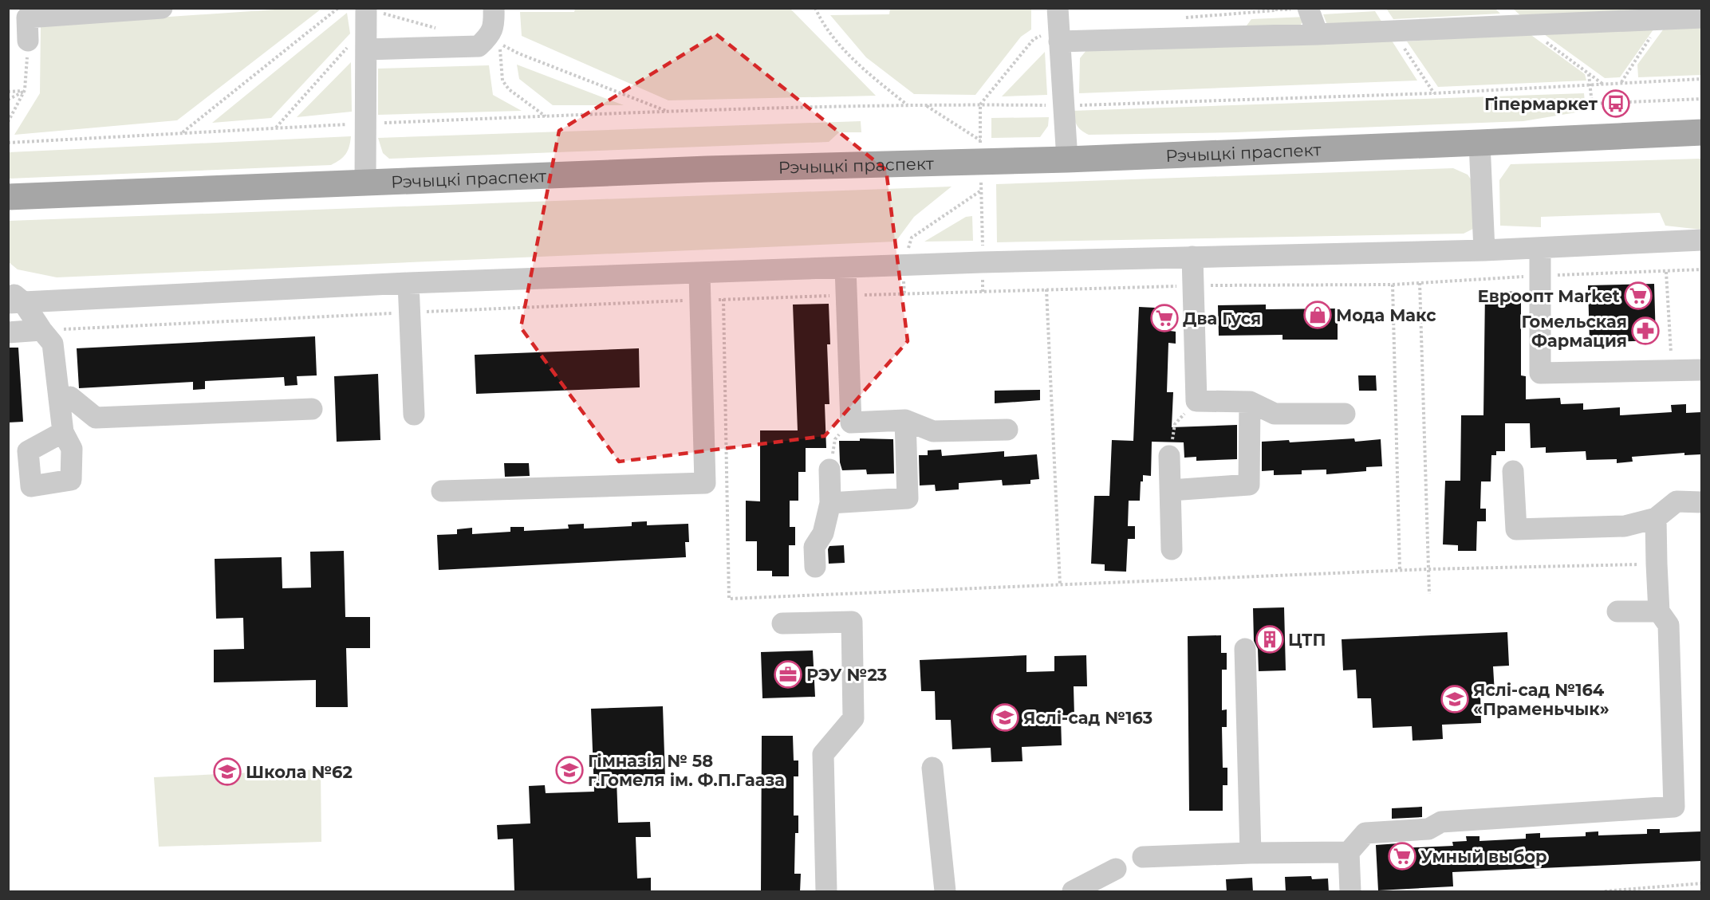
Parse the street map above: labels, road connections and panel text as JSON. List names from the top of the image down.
{
  "streets": {
    "main road": ["Рэчыцкі праспект"]
  },
  "places": {
    "bus stop": ["Гіпермаркет"],
    "supermarket": ["Евроопт Market", "Два Гуся", "Умный выбор"],
    "shop": ["Мода Макс"],
    "pharmacy": ["Гомельская Фармация"],
    "building": ["ЦТП"],
    "office": ["РЭУ №23"],
    "school or university": [
      "Яслі-сад №164 «Праменьчык»",
      "Яслі-сад №163",
      "Гімназія № 58 г.Гомеля ім. Ф.П.Гааза",
      "Школа №62"
    ]
  }
}
